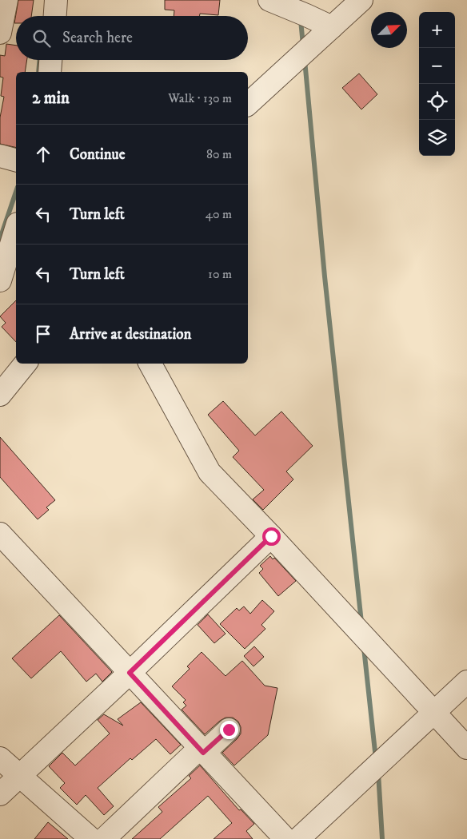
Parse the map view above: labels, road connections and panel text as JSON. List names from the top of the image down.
{
  "north": "top right",
  "page": {
    "map_buttons": ["+", "−"],
    "search": "Search here",
    "heading": ["2 min", "Walk · 130 m"],
    "list": [
      ["Continue", "80 m"],
      ["Turn left", "40 m"],
      ["Turn left", "10 m"],
      "Arrive at destination"
    ]
  }
}
